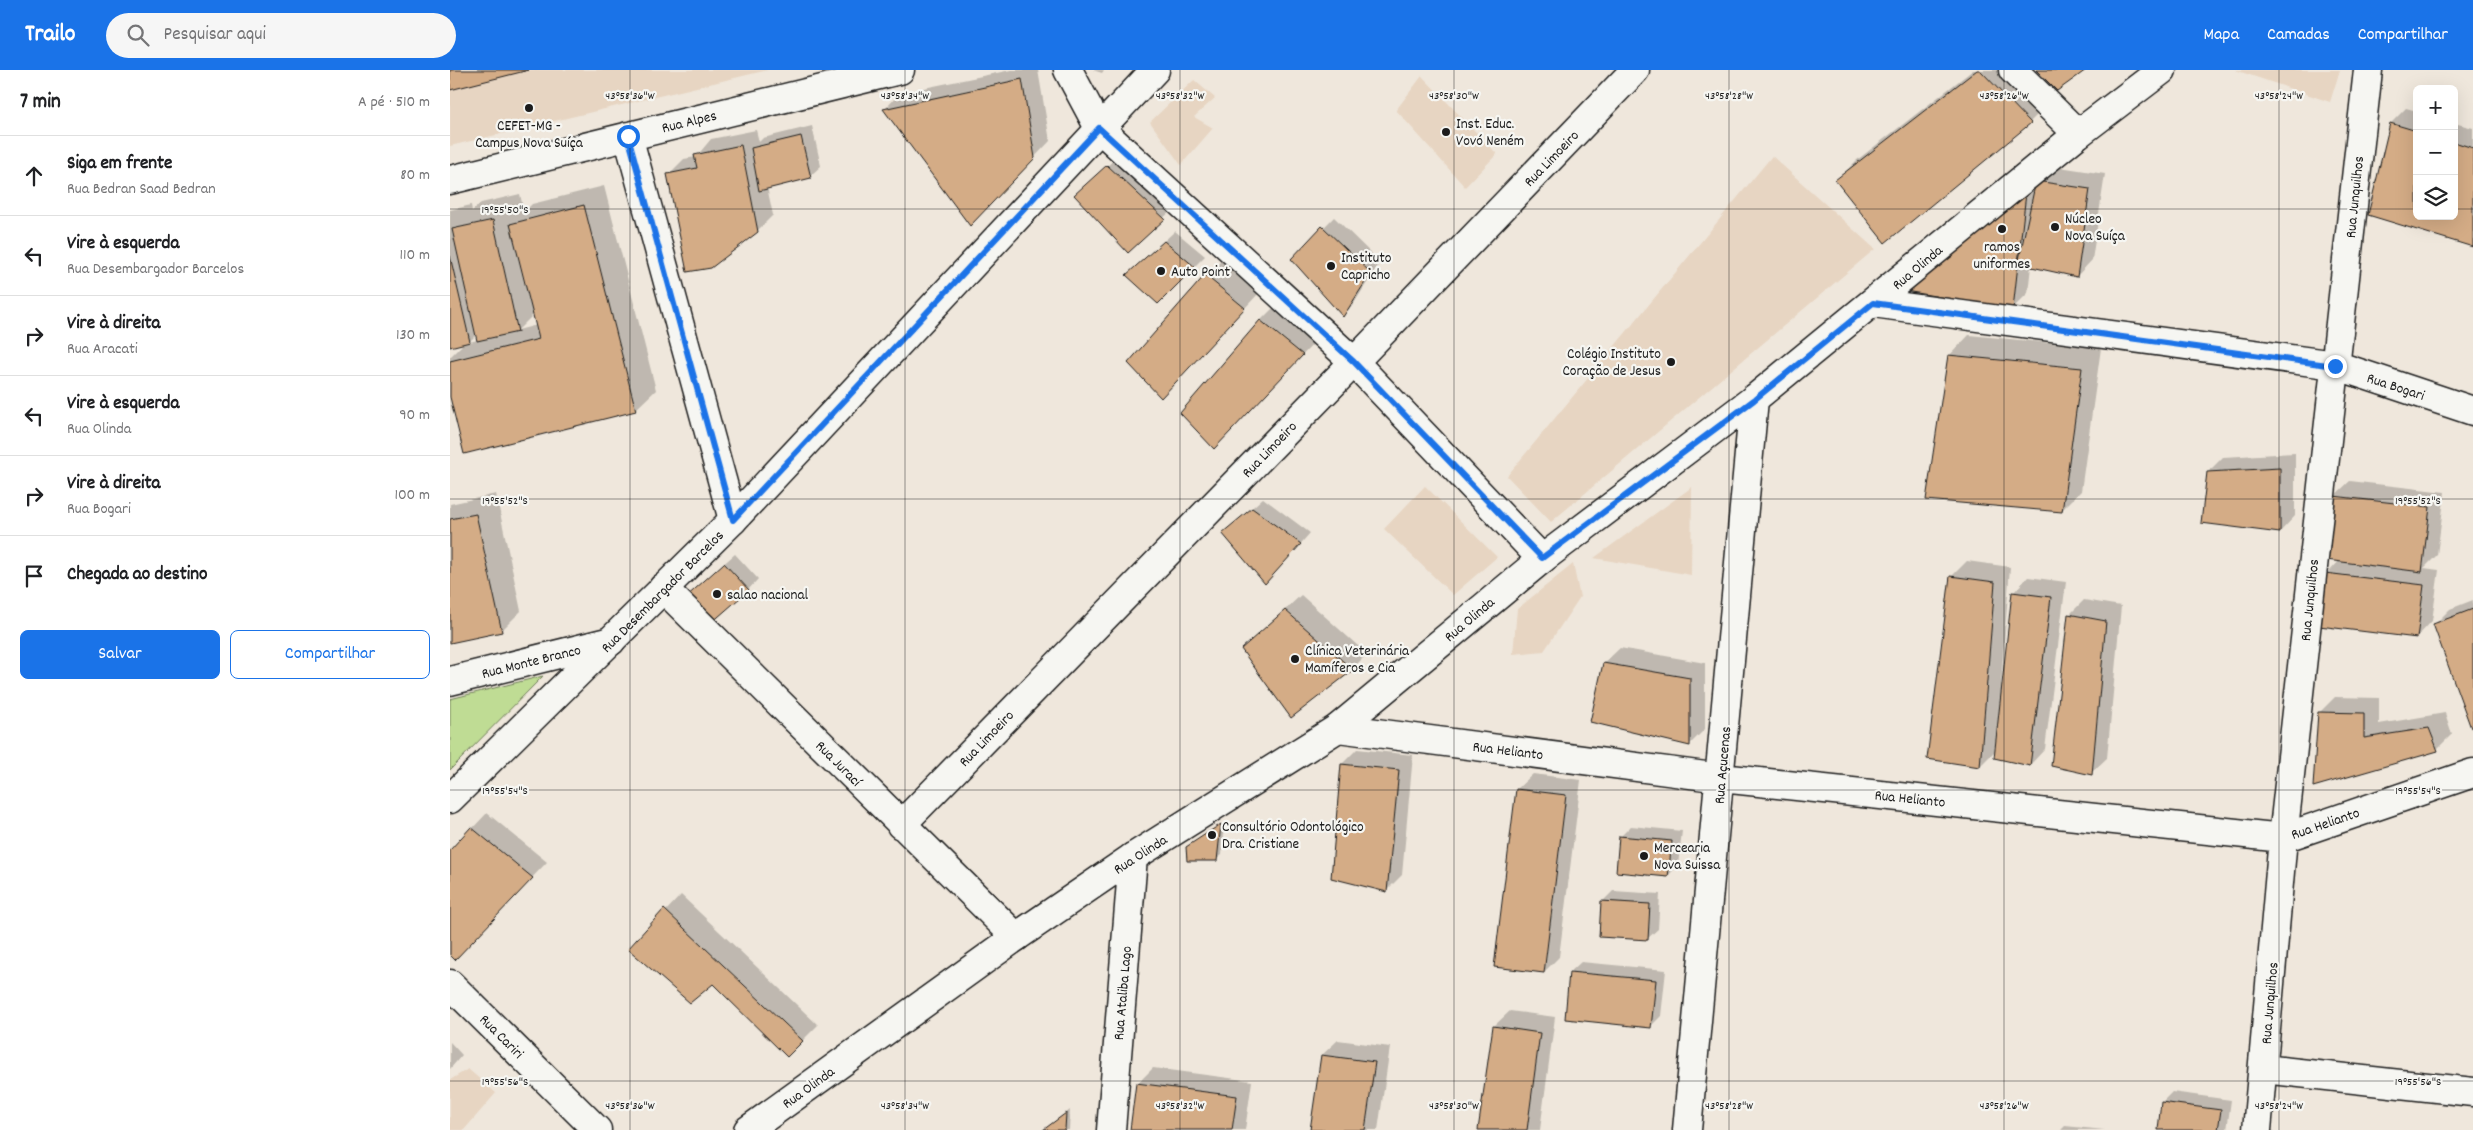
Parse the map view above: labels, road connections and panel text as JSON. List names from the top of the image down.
{
  "streets": {
    "street": [
      "Rua Alpes",
      "Rua Limoeiro",
      "Rua Junquilhos",
      "Rua Olinda",
      "Rua Bogari",
      "Rua Desembargador Barcelos",
      "Rua Monte Branco",
      "Rua Helianto",
      "Rua Jurací",
      "Rua Açucenas",
      "Rua Ataliba Lago",
      "Rua Cariri"
    ]
  },
  "crossings": [
    ["Rua Limoeiro", "Rua Jurací"],
    ["Rua Junquilhos", "Rua Bogari"],
    ["Rua Junquilhos", "Rua Helianto"],
    ["Rua Olinda", "Rua Bogari"],
    ["Rua Olinda", "Rua Helianto"],
    ["Rua Olinda", "Rua Jurací"],
    ["Rua Olinda", "Rua Açucenas"],
    ["Rua Olinda", "Rua Ataliba Lago"],
    ["Rua Desembargador Barcelos", "Rua Monte Branco"],
    ["Rua Desembargador Barcelos", "Rua Jurací"],
    ["Rua Helianto", "Rua Açucenas"]
  ],
  "places": [
    "CEFET-MG - Campus Nova Suíça",
    "Inst. Educ. Vovó Neném",
    "Núcleo Nova Suíça",
    "ramos uniformes",
    "Instituto Capricho",
    "Auto Point",
    "Colégio Instituto Coração de Jesus",
    "salao nacional",
    "Clínica Veterinária Mamíferos e Cia",
    "Consultório Odontológico Dra. Cristiane",
    "Mercearia Nova Suissa"
  ],
  "page": {
    "header": "Trailo",
    "search": "Pesquisar aqui",
    "nav": ["Mapa", "Camadas", "Compartilhar"],
    "heading": ["7 min", "A pé · 510 m"],
    "map_buttons": ["+", "−"],
    "list": [
      ["Siga em frente", "Rua Bedran Saad Bedran", "80 m"],
      ["Vire à esquerda", "Rua Desembargador Barcelos", "110 m"],
      ["Vire à direita", "Rua Aracati", "130 m"],
      ["Vire à esquerda", "Rua Olinda", "90 m"],
      ["Vire à direita", "Rua Bogari", "100 m"],
      "Chegada ao destino"
    ],
    "buttons": ["Salvar", "Compartilhar"]
  },
  "coordinates": [
    "43°58'36\"W",
    "43°58'34\"W",
    "43°58'32\"W",
    "43°58'30\"W",
    "43°58'28\"W",
    "43°58'26\"W",
    "43°58'24\"W",
    "19°55'50\"S",
    "19°55'52\"S",
    "19°55'54\"S",
    "19°55'56\"S"
  ]
}
